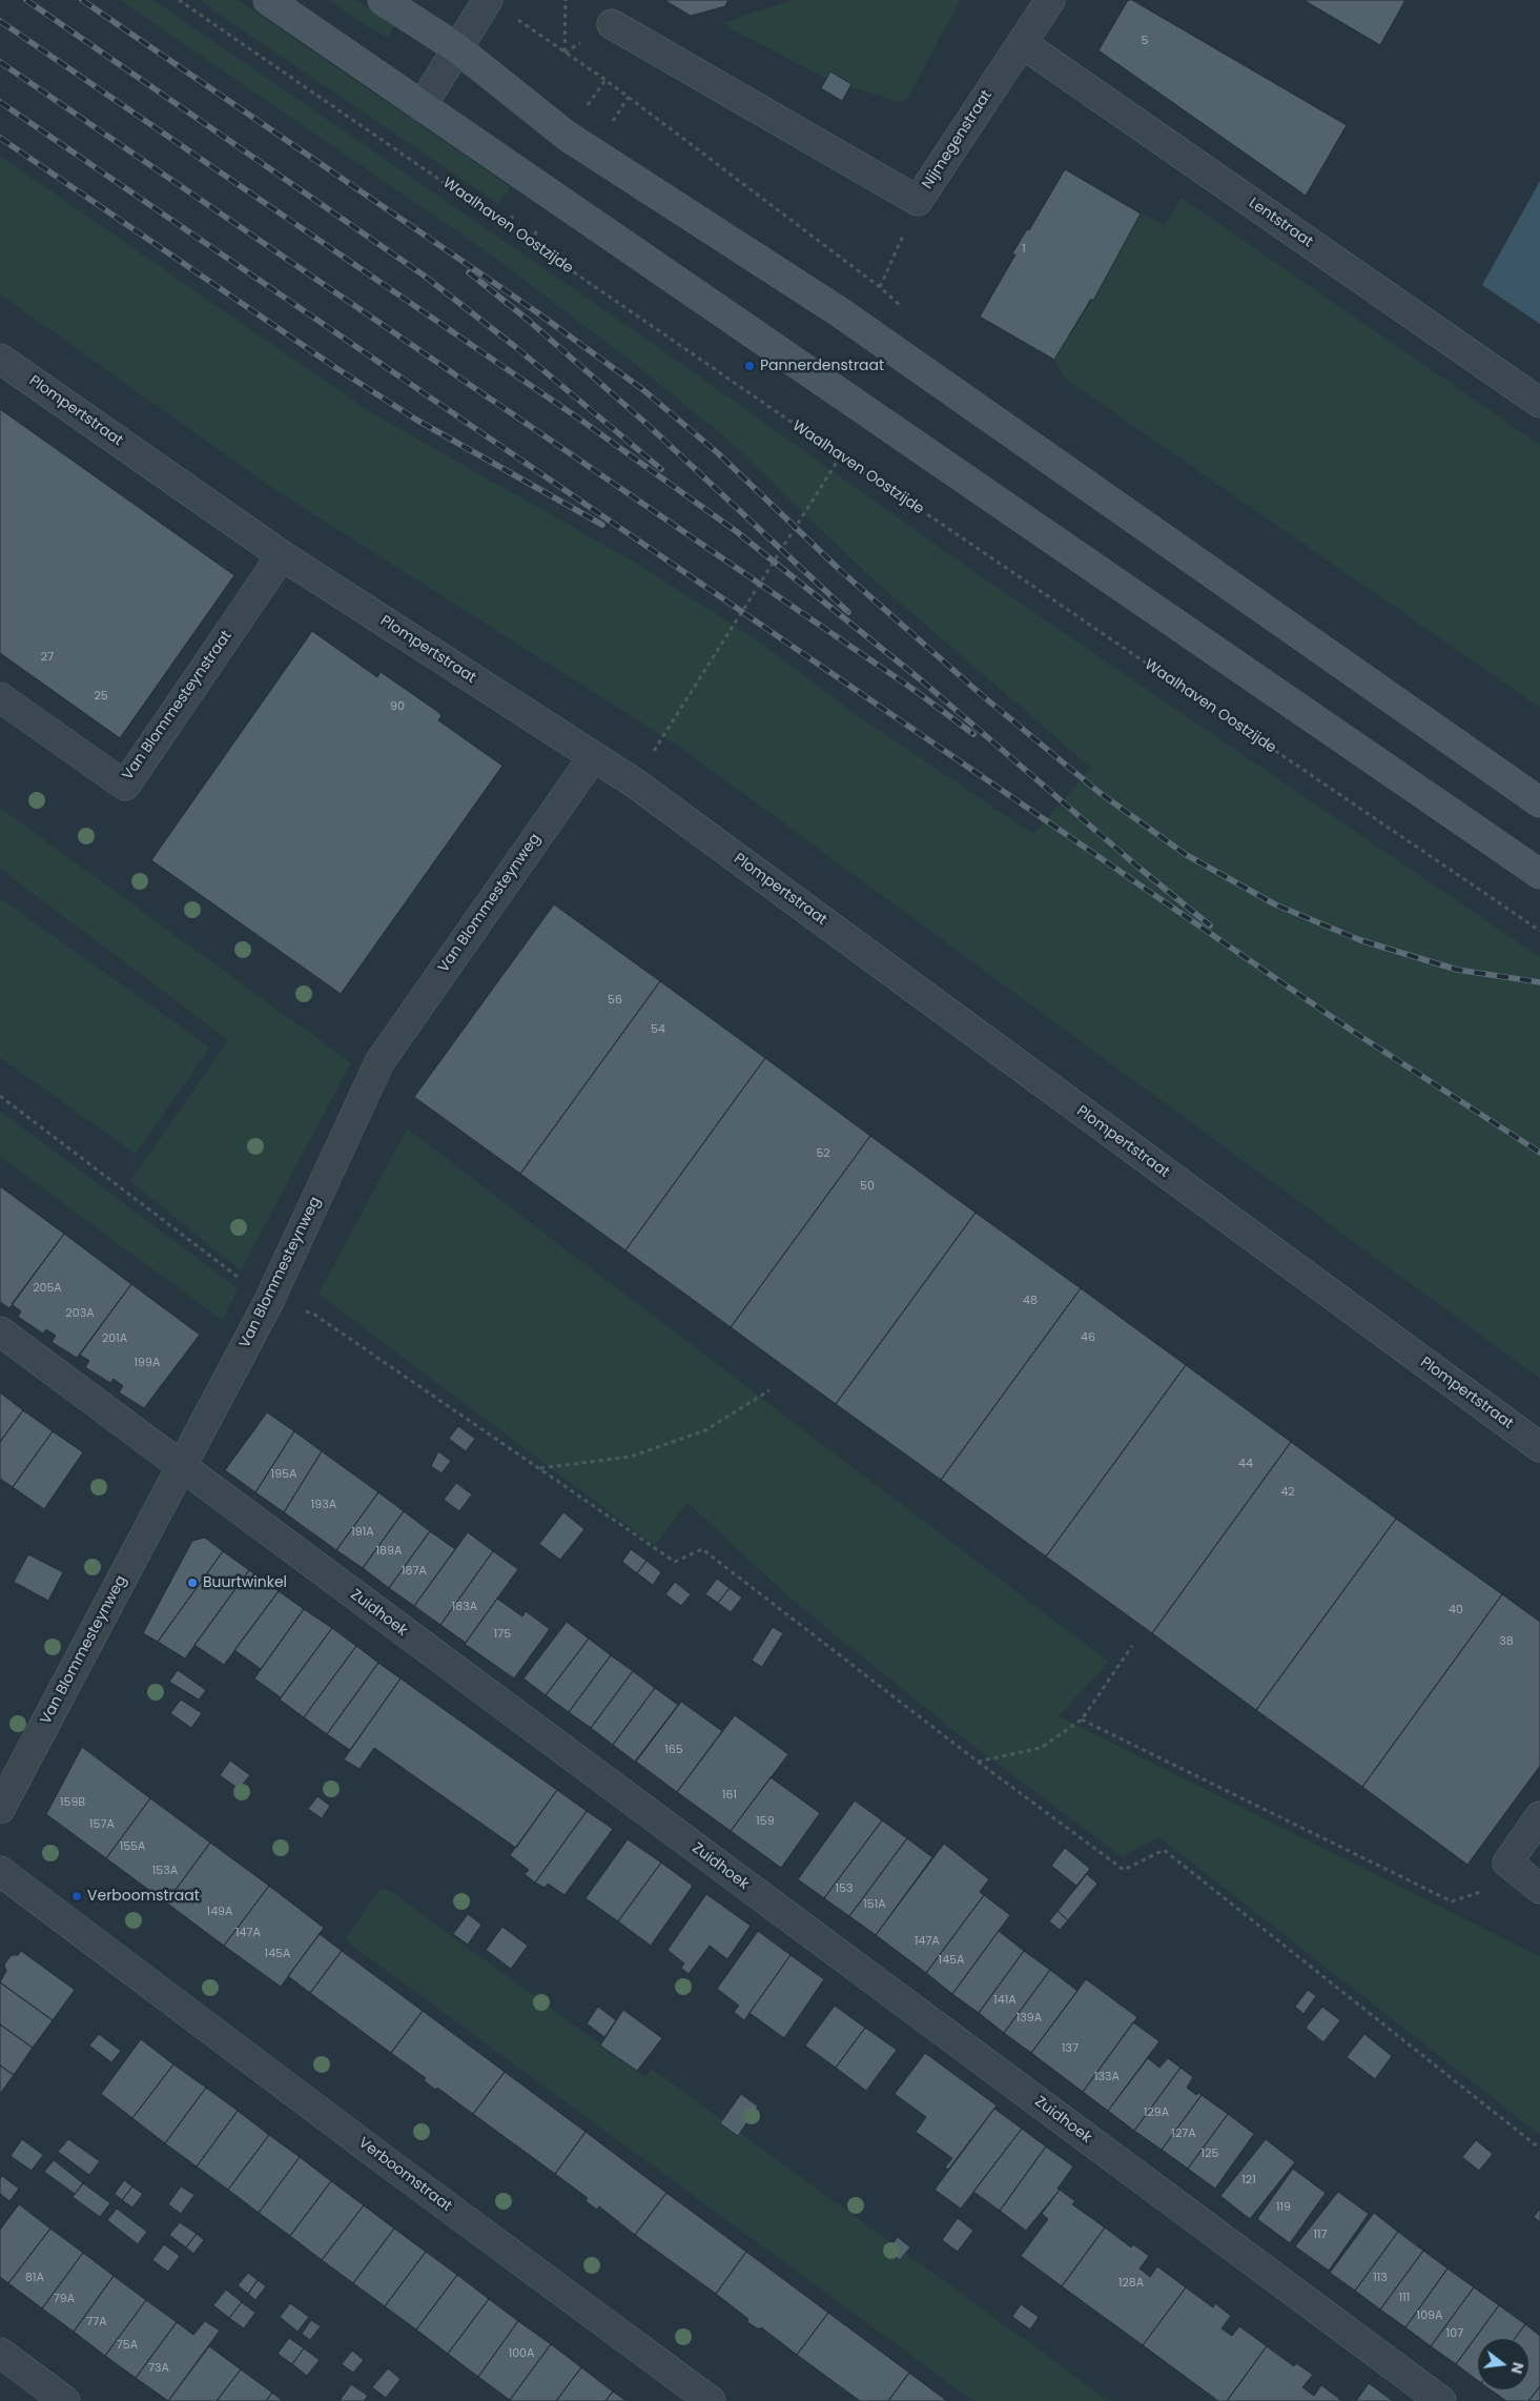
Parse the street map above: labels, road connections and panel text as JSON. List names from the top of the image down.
{
  "streets": {
    "street": [
      "Nijmegenstraat",
      "Lentstraat",
      "Plompertstraat",
      "Van Blommesteynstraat",
      "Van Blommesteynweg",
      "Zuidhoek",
      "Verboomstraat"
    ],
    "path": ["Waalhaven Oostzijde"]
  },
  "crossings": [
    ["Nijmegenstraat", "Lentstraat"],
    ["Plompertstraat", "Van Blommesteynstraat"],
    ["Plompertstraat", "Van Blommesteynweg"],
    ["Van Blommesteynweg", "Zuidhoek"]
  ],
  "places": ["Pannerdenstraat", "Buurtwinkel", "Verboomstraat"],
  "house_numbers": [
    "5",
    "1",
    "27",
    "25",
    "90",
    "56",
    "54",
    "52",
    "50",
    "205A",
    "48",
    "203A",
    "46",
    "201A",
    "199A",
    "44",
    "195A",
    "42",
    "193A",
    "191A",
    "189A",
    "187A",
    "183A",
    "40",
    "175",
    "38",
    "165",
    "161",
    "159B",
    "159",
    "157A",
    "155A",
    "153A",
    "153",
    "151A",
    "149A",
    "147A",
    "147A",
    "145A",
    "145A",
    "141A",
    "139A",
    "137",
    "133A",
    "129A",
    "127A",
    "125",
    "121",
    "119",
    "117",
    "81A",
    "113",
    "128A",
    "111",
    "79A",
    "109A",
    "77A",
    "107",
    "75A",
    "100A",
    "73A"
  ],
  "north": "right"
}
